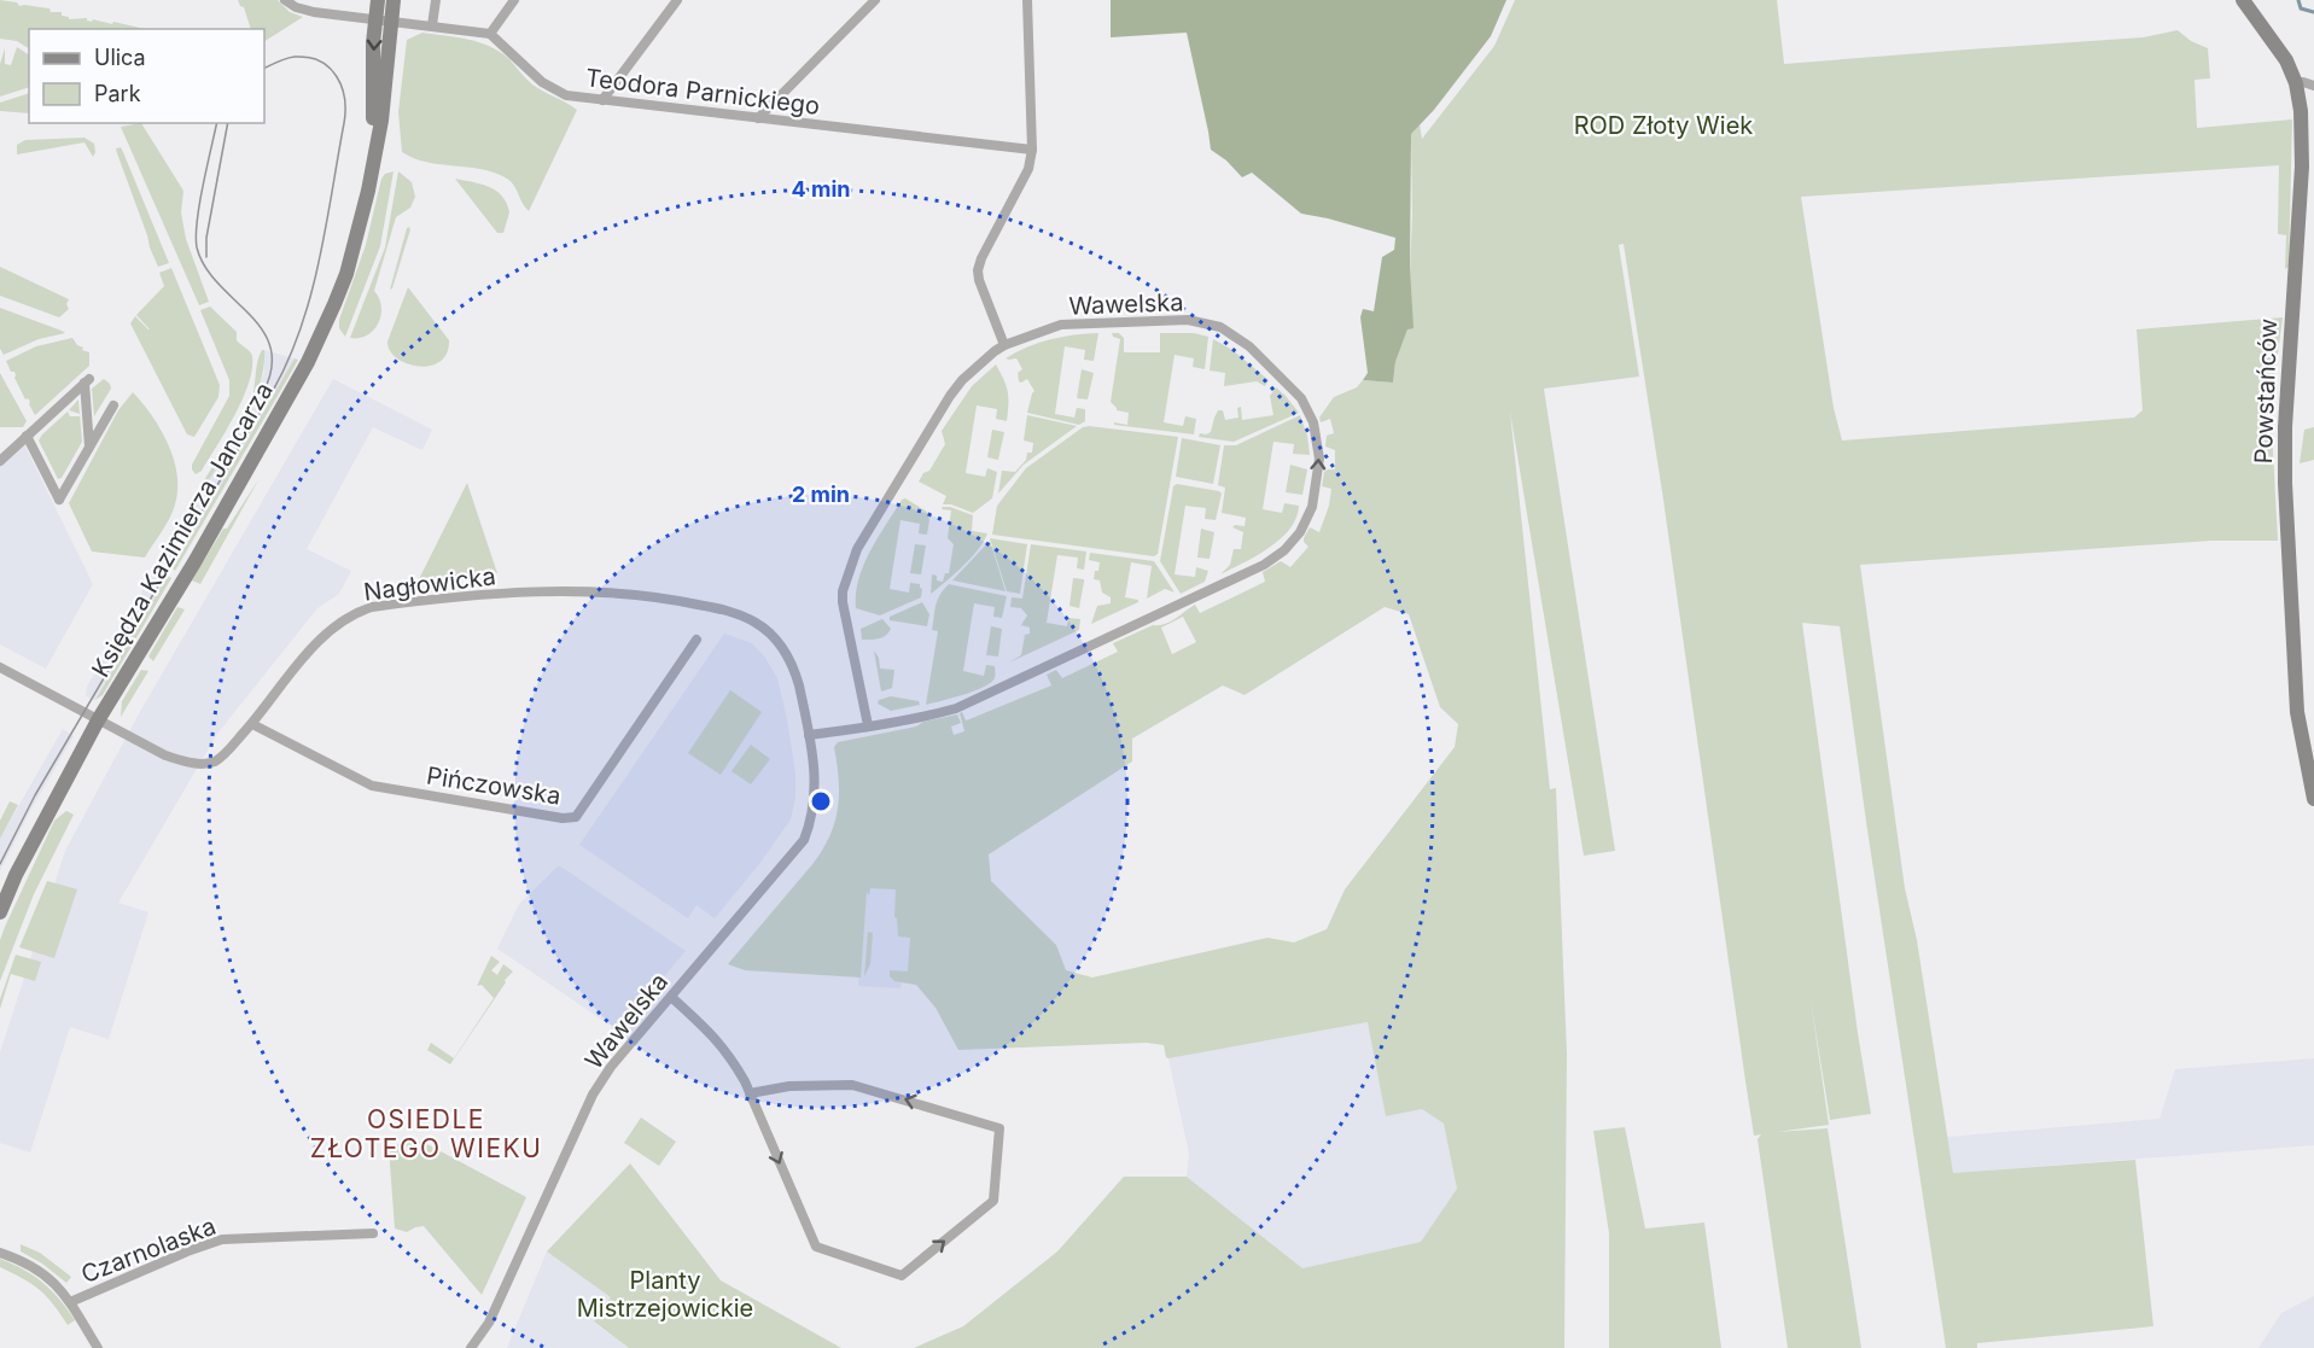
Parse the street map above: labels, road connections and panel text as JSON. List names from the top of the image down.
{
  "streets": {
    "street": [
      "Teodora Parnickiego",
      "Wawelska",
      "Powstańców",
      "Księdza Kazimierza Jancarza",
      "Nagłowicka",
      "Pińczowska",
      "Czarnolaska"
    ]
  },
  "crossings": [
    ["Wawelska", "Nagłowicka"],
    ["Księdza Kazimierza Jancarza", "Nagłowicka"],
    ["Nagłowicka", "Pińczowska"]
  ],
  "districts": ["OSIEDLE ZŁOTEGO WIEKU"],
  "parks": ["ROD Złoty Wiek", "Planty Mistrzejowickie"],
  "legend": ["Ulica", "Park"],
  "rings": ["4 min", "2 min"]
}
